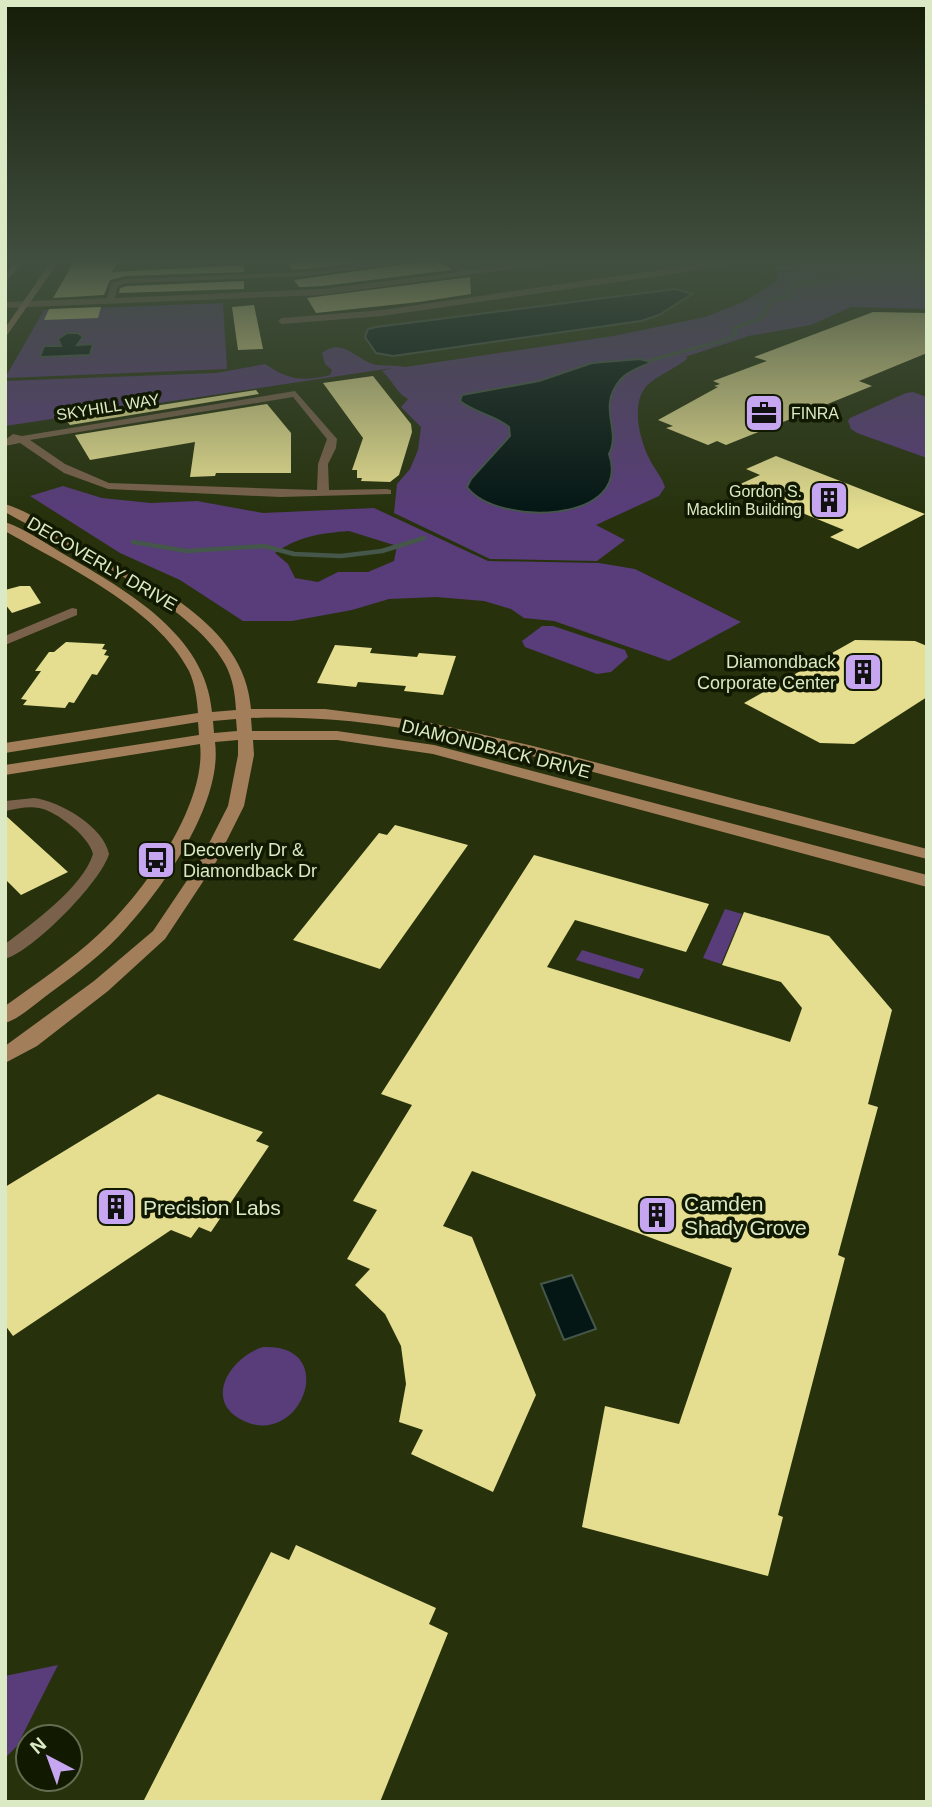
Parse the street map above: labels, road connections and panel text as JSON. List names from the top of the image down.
{
  "streets": {
    "street": ["SKYHILL WAY", "DECOVERLY DRIVE", "DIAMONDBACK DRIVE"]
  },
  "crossings": [
    ["DECOVERLY DRIVE", "DIAMONDBACK DRIVE"]
  ],
  "places": {
    "office": ["FINRA"],
    "building": [
      "Gordon S. Macklin Building",
      "Diamondback Corporate Center",
      "Precision Labs",
      "Camden Shady Grove"
    ],
    "bus stop": ["Decoverly Dr & Diamondback Dr"]
  },
  "north": "top left"
}
